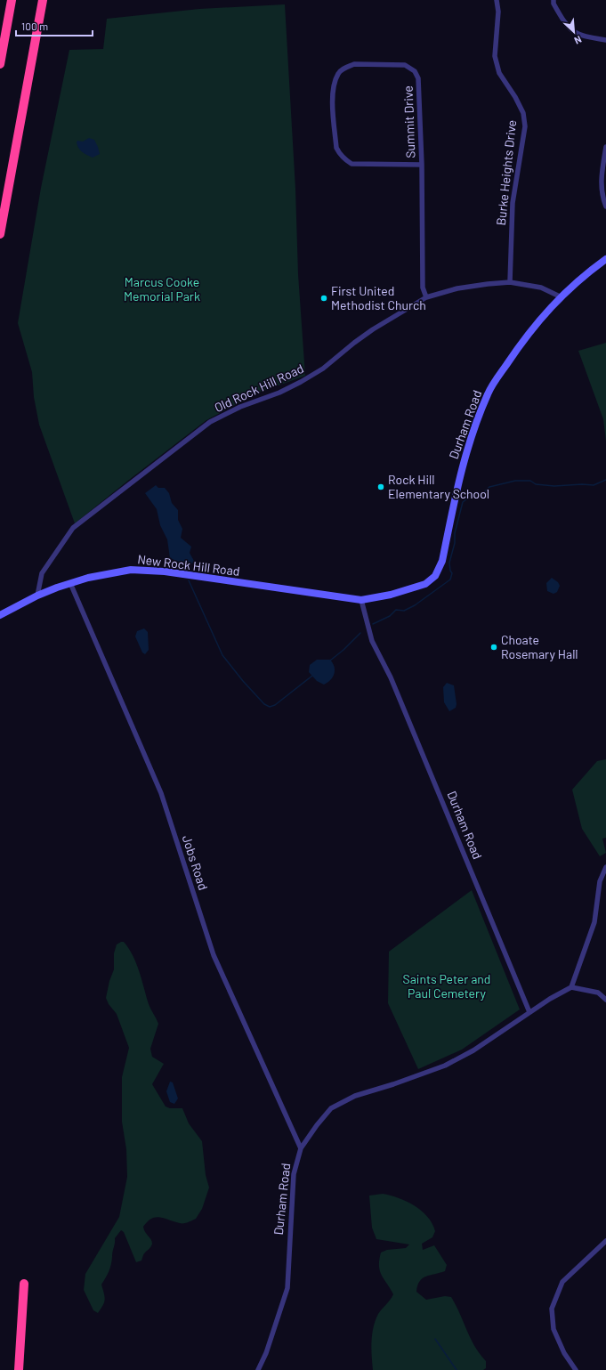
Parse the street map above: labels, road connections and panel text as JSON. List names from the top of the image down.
{
  "streets": {
    "main road": ["Durham Road", "New Rock Hill Road"],
    "street": [
      "Summit Drive",
      "Burke Heights Drive",
      "Old Rock Hill Road",
      "Jobs Road"
    ]
  },
  "crossings": [
    ["Summit Drive", "Old Rock Hill Road"],
    ["Burke Heights Drive", "Old Rock Hill Road"],
    ["Old Rock Hill Road", "Durham Road"],
    ["Old Rock Hill Road", "New Rock Hill Road"],
    ["Durham Road", "New Rock Hill Road"],
    ["Durham Road", "Jobs Road"],
    ["New Rock Hill Road", "Jobs Road"]
  ],
  "parks": ["Marcus Cooke Memorial Park", "Saints Peter and Paul Cemetery"],
  "places": ["First United Methodist Church", "Rock Hill Elementary School", "Choate Rosemary Hall"],
  "scale_bar": "100 m",
  "north": "bottom right"
}
